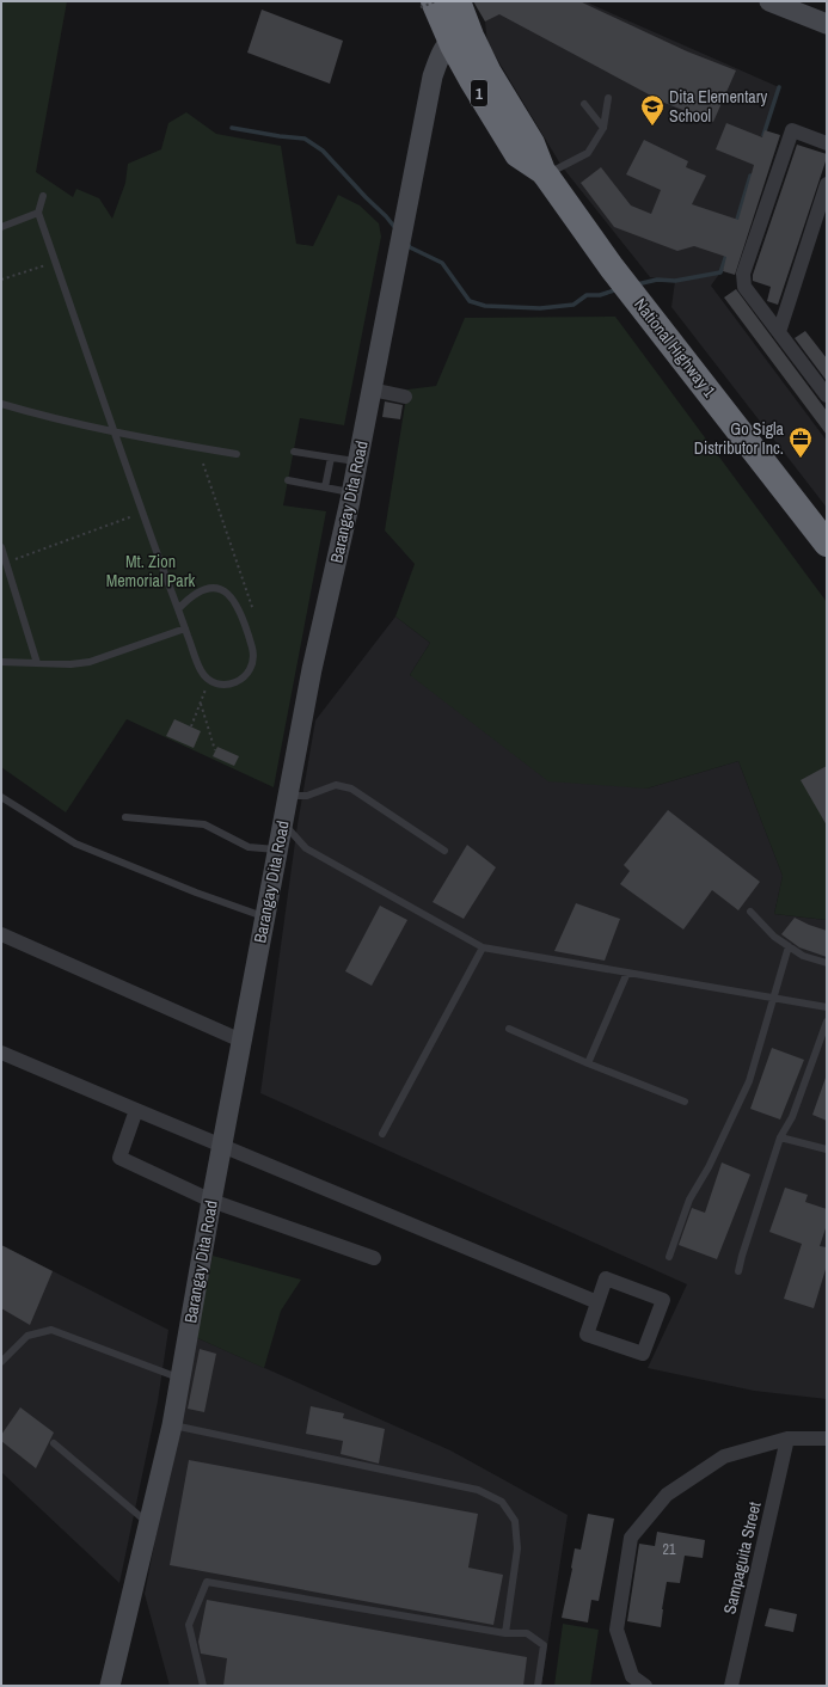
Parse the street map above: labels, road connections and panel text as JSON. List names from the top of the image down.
{
  "streets": {
    "highway": ["1", "National Highway 1"],
    "street": ["Barangay Dita Road", "Sampaguita Street"]
  },
  "crossings": [
    ["National Highway 1", "Barangay Dita Road"]
  ],
  "parks": ["Mt. Zion Memorial Park"],
  "places": {
    "school or university": ["Dita Elementary School"],
    "office": ["Go Sigla Distributor Inc."]
  },
  "house_numbers": ["21"]
}
